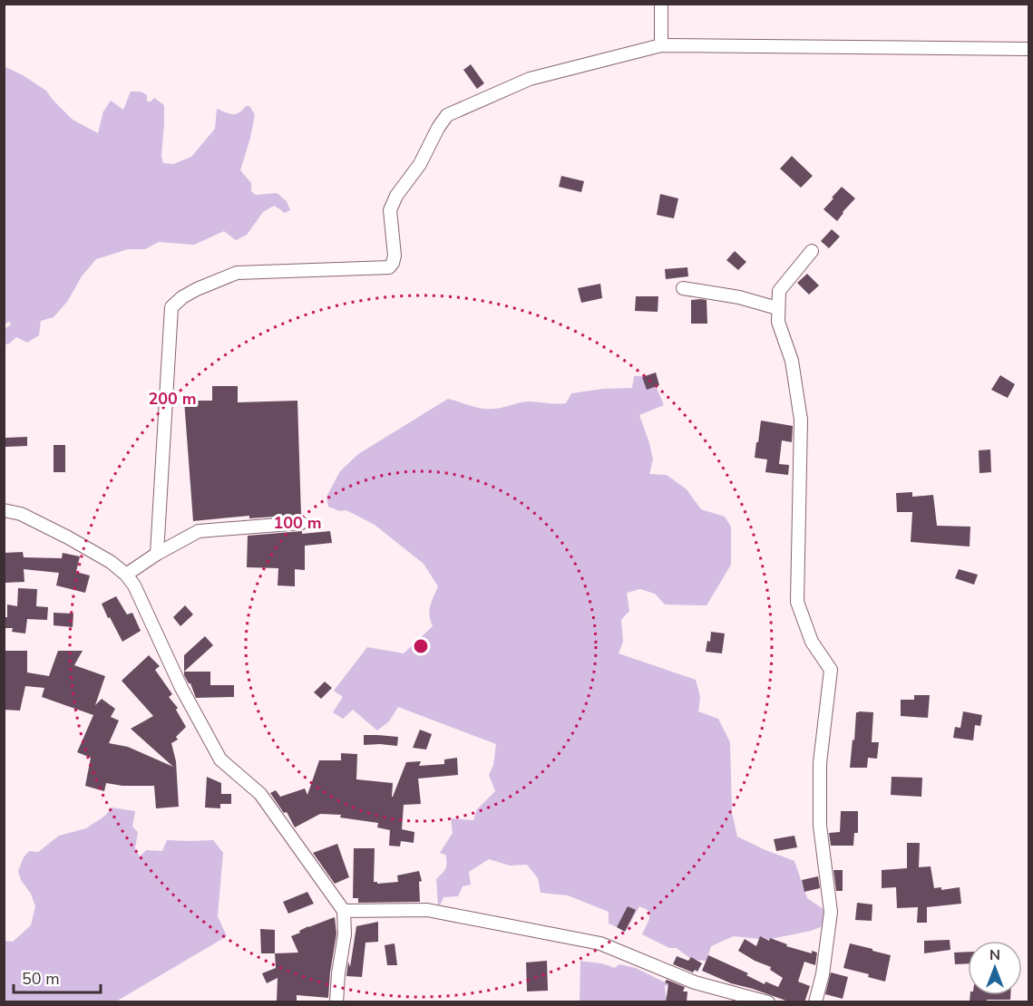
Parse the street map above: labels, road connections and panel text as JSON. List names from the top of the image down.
{
  "scale_bar": "50 m",
  "north": "top",
  "rings": ["200 m", "100 m"]
}
